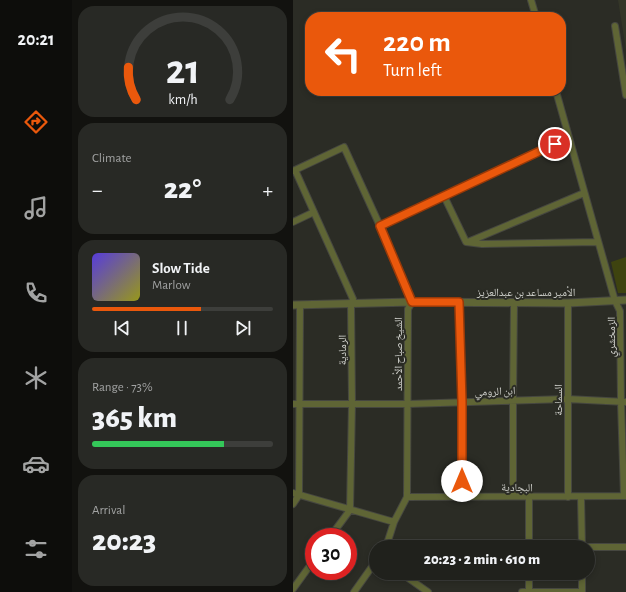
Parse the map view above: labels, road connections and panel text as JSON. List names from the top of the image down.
{
  "streets": {
    "street": [
      "الأمير مساعد بن عبدالعزيز",
      "الزمخشري",
      "الرمادية",
      "الشيخ صباح الأحمد",
      "ابن الرومي",
      "السماحة",
      "البجادية"
    ]
  },
  "crossings": [
    ["الأمير مساعد بن عبدالعزيز", "الزمخشري"],
    ["الأمير مساعد بن عبدالعزيز", "الرمادية"],
    ["الأمير مساعد بن عبدالعزيز", "الشيخ صباح الأحمد"],
    ["الأمير مساعد بن عبدالعزيز", "السماحة"],
    ["الزمخشري", "ابن الرومي"],
    ["الزمخشري", "البجادية"],
    ["الرمادية", "الشيخ صباح الأحمد"],
    ["الرمادية", "ابن الرومي"],
    ["الشيخ صباح الأحمد", "ابن الرومي"],
    ["الشيخ صباح الأحمد", "البجادية"],
    ["ابن الرومي", "السماحة"],
    ["السماحة", "البجادية"]
  ],
  "page": {
    "tabs": "20:21",
    "turn": ["220 m", "Turn left"],
    "tile": [
      "Climate",
      ["Range · 73%", "365 km"],
      ["Arrival", "20:23"]
    ],
    "heat": ["−", "22°", "+"],
    "song": ["Slow Tide", "Marlow"],
    "limit": "30",
    "trip": "20:23 · 2 min · 610 m",
    "gauge": ["21", "km/h"]
  }
}
